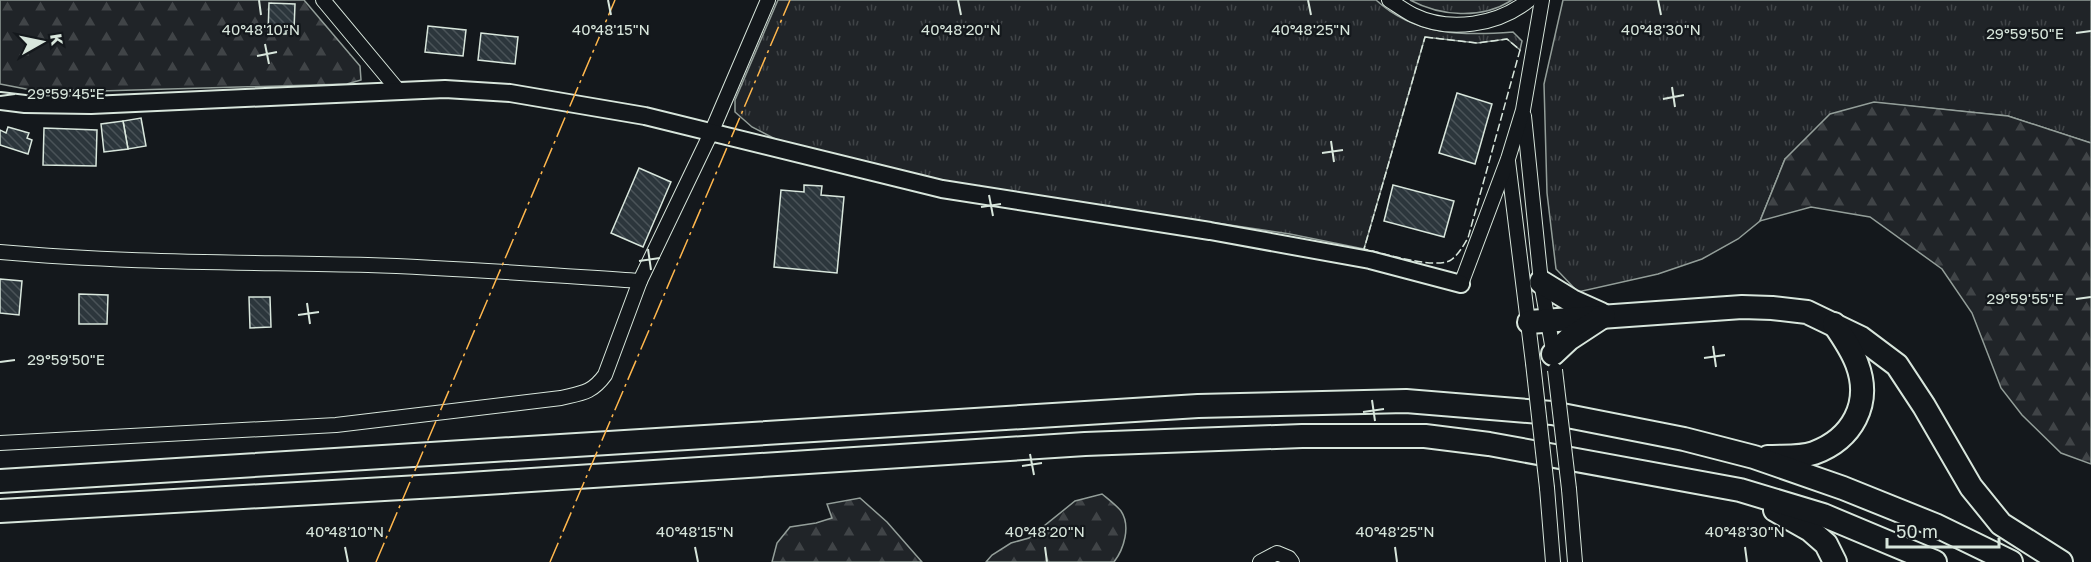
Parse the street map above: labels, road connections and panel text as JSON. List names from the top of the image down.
{
  "scale_bar": "50 m",
  "north": "right",
  "coordinates": [
    "40°48'10\"N",
    "40°48'15\"N",
    "40°48'20\"N",
    "40°48'25\"N",
    "40°48'30\"N",
    "29°59'50\"E",
    "29°59'45\"E",
    "29°59'55\"E"
  ]
}
